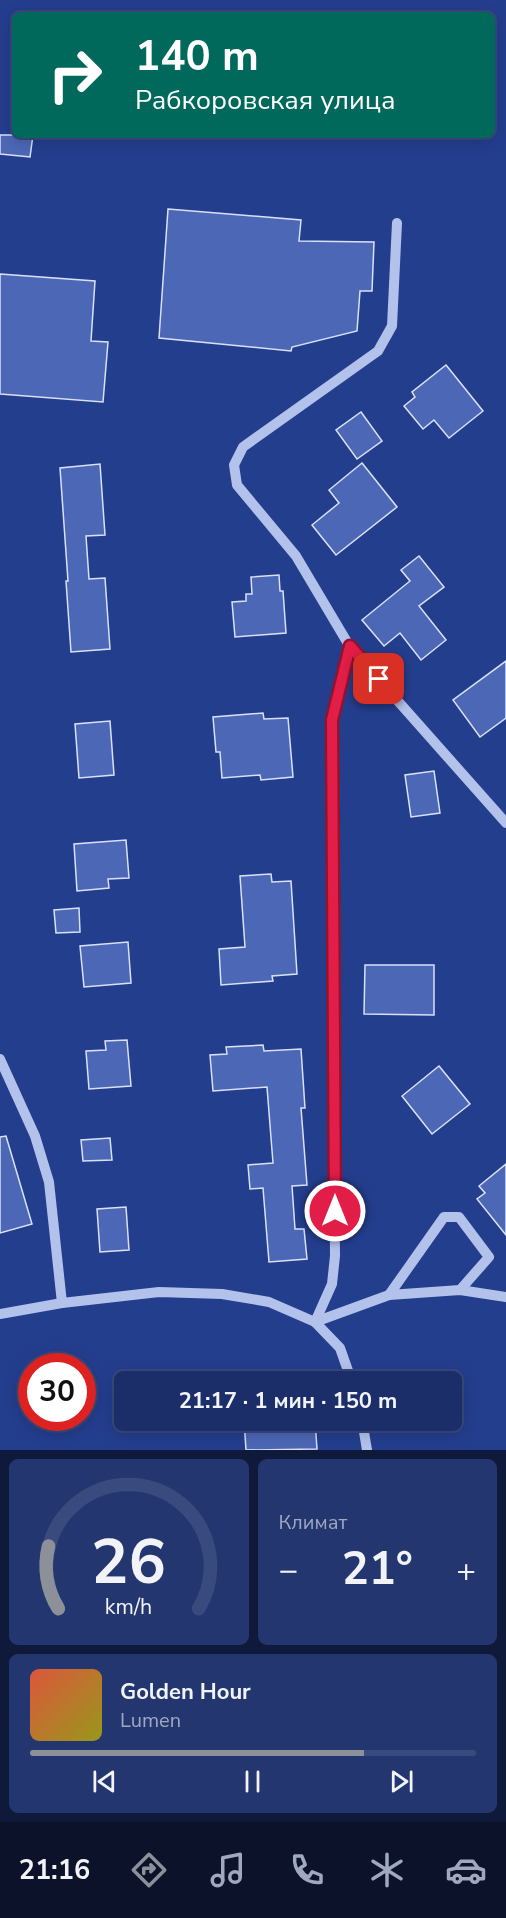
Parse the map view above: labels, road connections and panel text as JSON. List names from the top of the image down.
{
  "page": {
    "turn": ["140 m", "Рабкоровская улица"],
    "limit": "30",
    "trip": "21:17 · 1 мин · 150 m",
    "tile": "Климат",
    "heat": ["−", "21°", "+"],
    "song": ["Golden Hour", "Lumen"],
    "tabs": "21:16",
    "gauge": ["26", "km/h"]
  }
}
